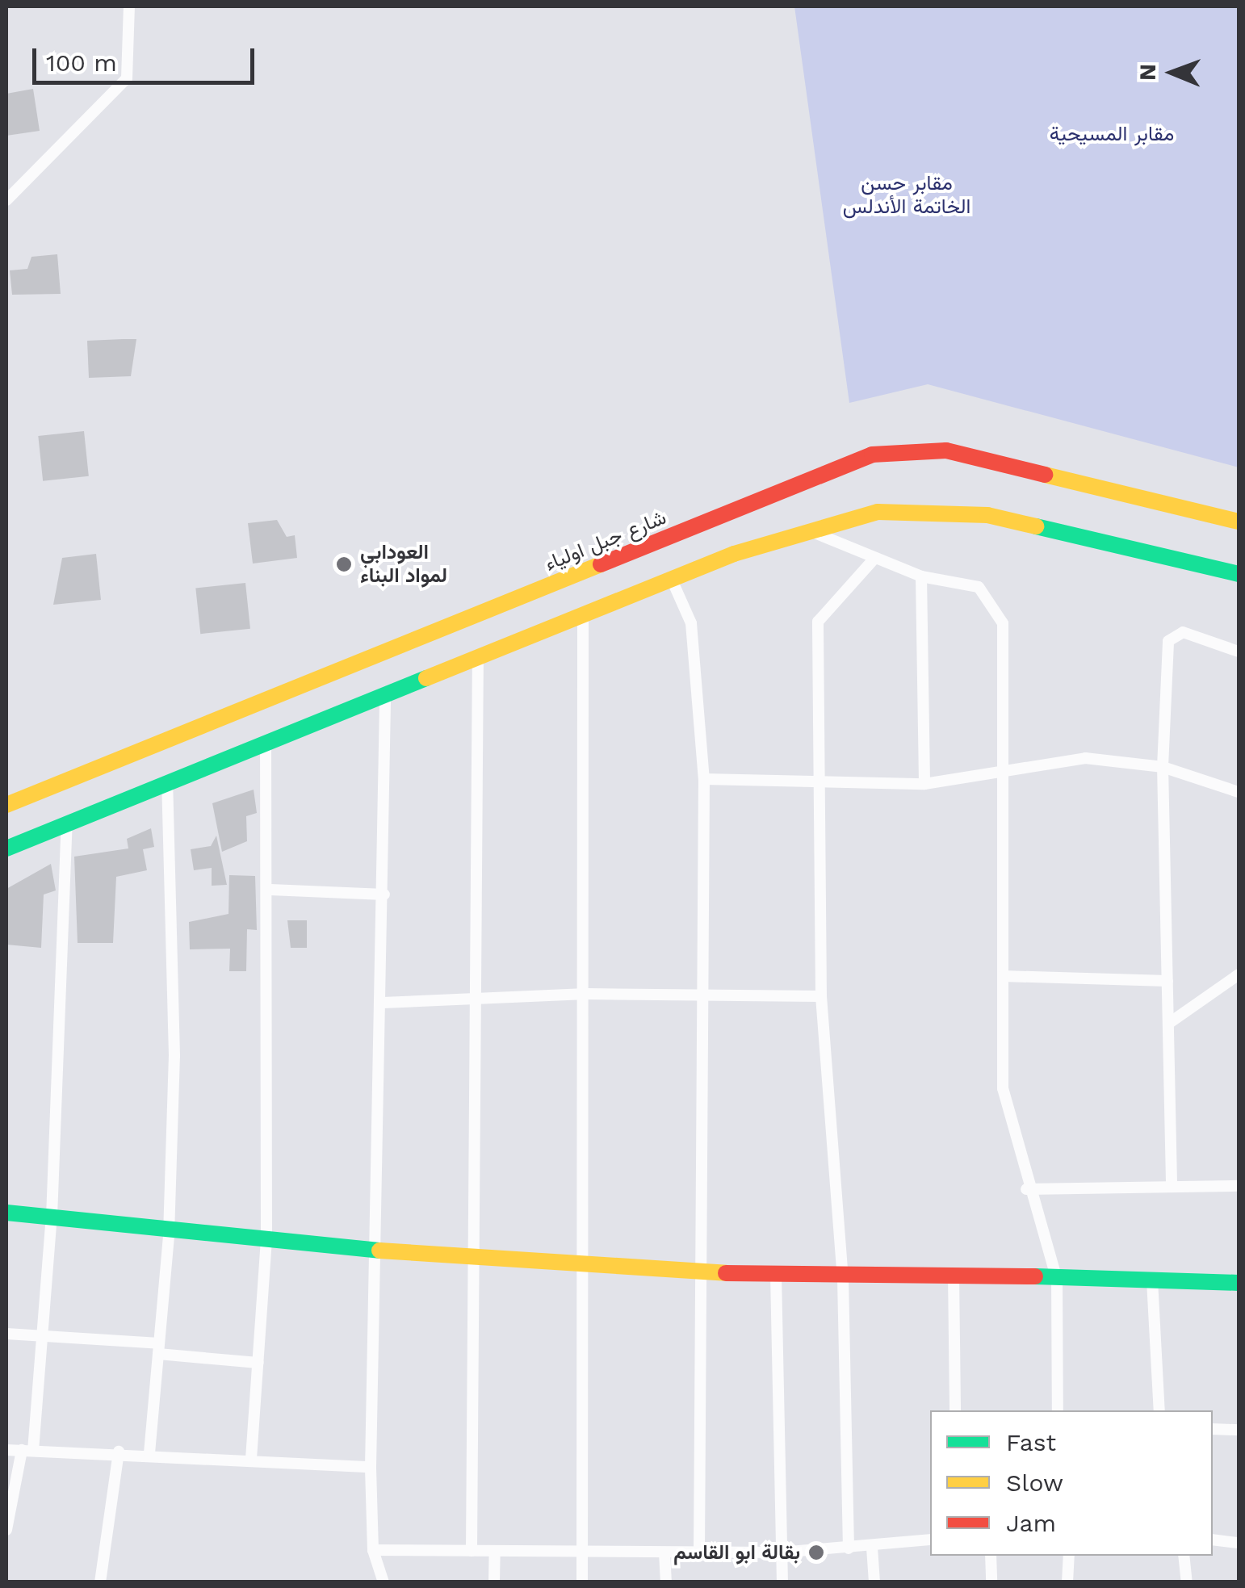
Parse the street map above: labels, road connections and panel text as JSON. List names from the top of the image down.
{
  "streets": {
    "main road": ["شارع جبل اولياء"]
  },
  "parks": ["مقابر المسيحية", "مقابر حسن الخاتمة الأندلس"],
  "places": ["العودابي لمواد البناء", "بقالة ابو القاسم"],
  "legend": ["Fast", "Slow", "Jam"],
  "scale_bar": "100 m",
  "north": "left"
}
